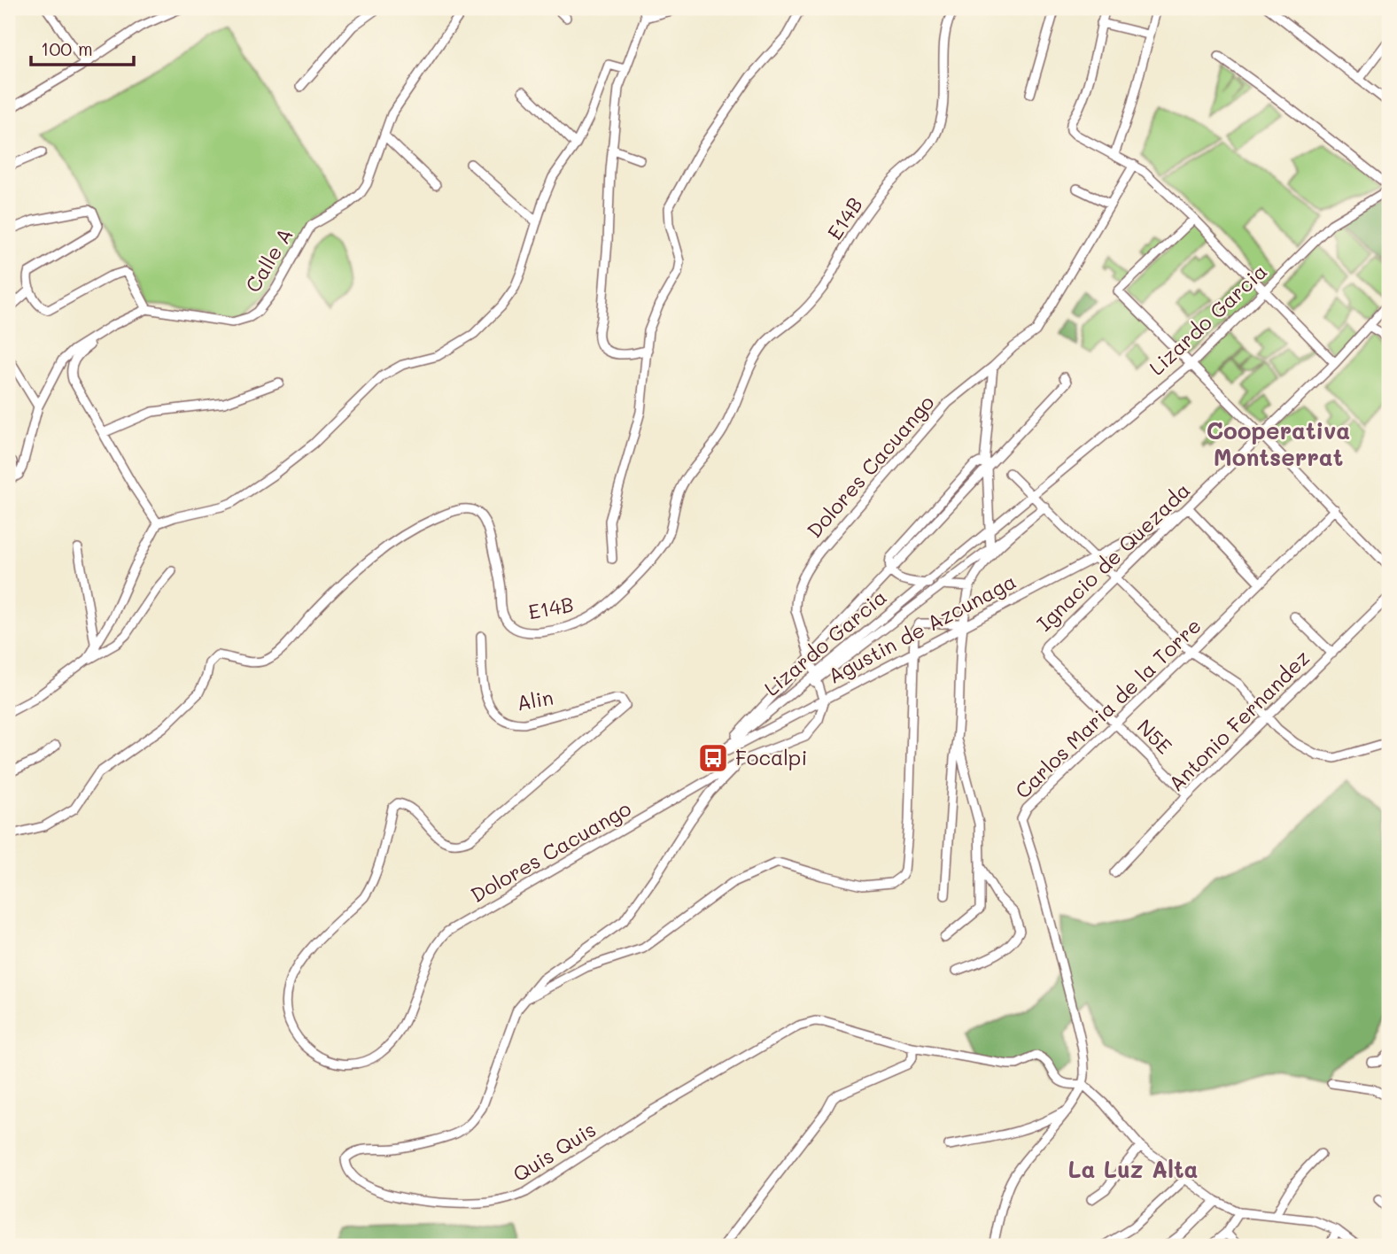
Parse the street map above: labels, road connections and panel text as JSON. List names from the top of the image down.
{
  "streets": {
    "street": [
      "E14B",
      "Calle A",
      "Lizardo Garcia",
      "Dolores Cacuango",
      "Ignacio de Quezada",
      "Agustin de Azcunaga",
      "Alin",
      "Carlos Maria de la Torre",
      "Antonio Fernandez",
      "N5E",
      "Quis Quis"
    ]
  },
  "crossings": [
    ["Lizardo Garcia", "Dolores Cacuango"],
    ["Lizardo Garcia", "Agustin de Azcunaga"],
    ["Dolores Cacuango", "Agustin de Azcunaga"],
    ["Dolores Cacuango", "Alin"],
    ["Dolores Cacuango", "Quis Quis"],
    ["Ignacio de Quezada", "Agustin de Azcunaga"],
    ["Ignacio de Quezada", "N5E"],
    ["Carlos Maria de la Torre", "N5E"],
    ["Carlos Maria de la Torre", "Quis Quis"],
    ["Antonio Fernandez", "N5E"]
  ],
  "districts": ["Cooperativa Montserrat", "La Luz Alta"],
  "places": {
    "bus stop": ["Focalpi"]
  },
  "scale_bar": "100 m"
}
